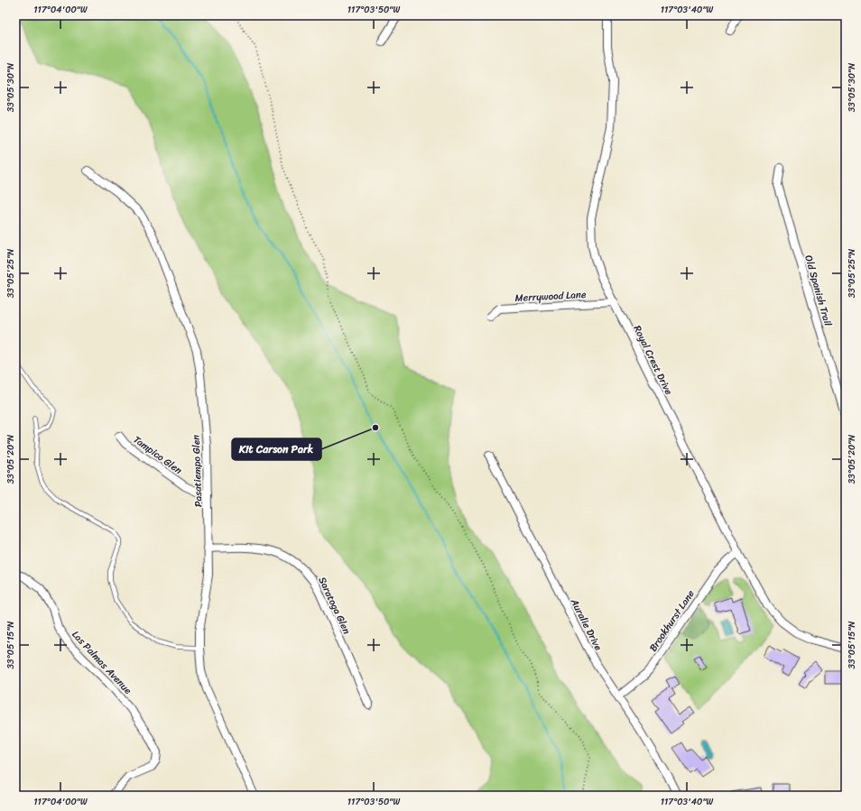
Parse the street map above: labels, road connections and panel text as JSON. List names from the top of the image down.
{
  "streets": {
    "street": [
      "Old Spanish Trail",
      "Merrywood Lane",
      "Royal Crest Drive",
      "Tampico Glen",
      "Pasatiempo Glen",
      "Saratoga Glen",
      "Brookhurst Lane",
      "Auralie Drive",
      "Las Palmas Avenue"
    ]
  },
  "crossings": [
    ["Merrywood Lane", "Royal Crest Drive"],
    ["Royal Crest Drive", "Brookhurst Lane"],
    ["Tampico Glen", "Pasatiempo Glen"],
    ["Pasatiempo Glen", "Saratoga Glen"],
    ["Brookhurst Lane", "Auralie Drive"]
  ],
  "places": ["Kit Carson Park"],
  "coordinates": [
    "117°04'00\"W",
    "117°03'50\"W",
    "117°03'40\"W",
    "33°05'30\"N",
    "33°05'25\"N",
    "33°05'20\"N",
    "33°05'15\"N"
  ]
}
